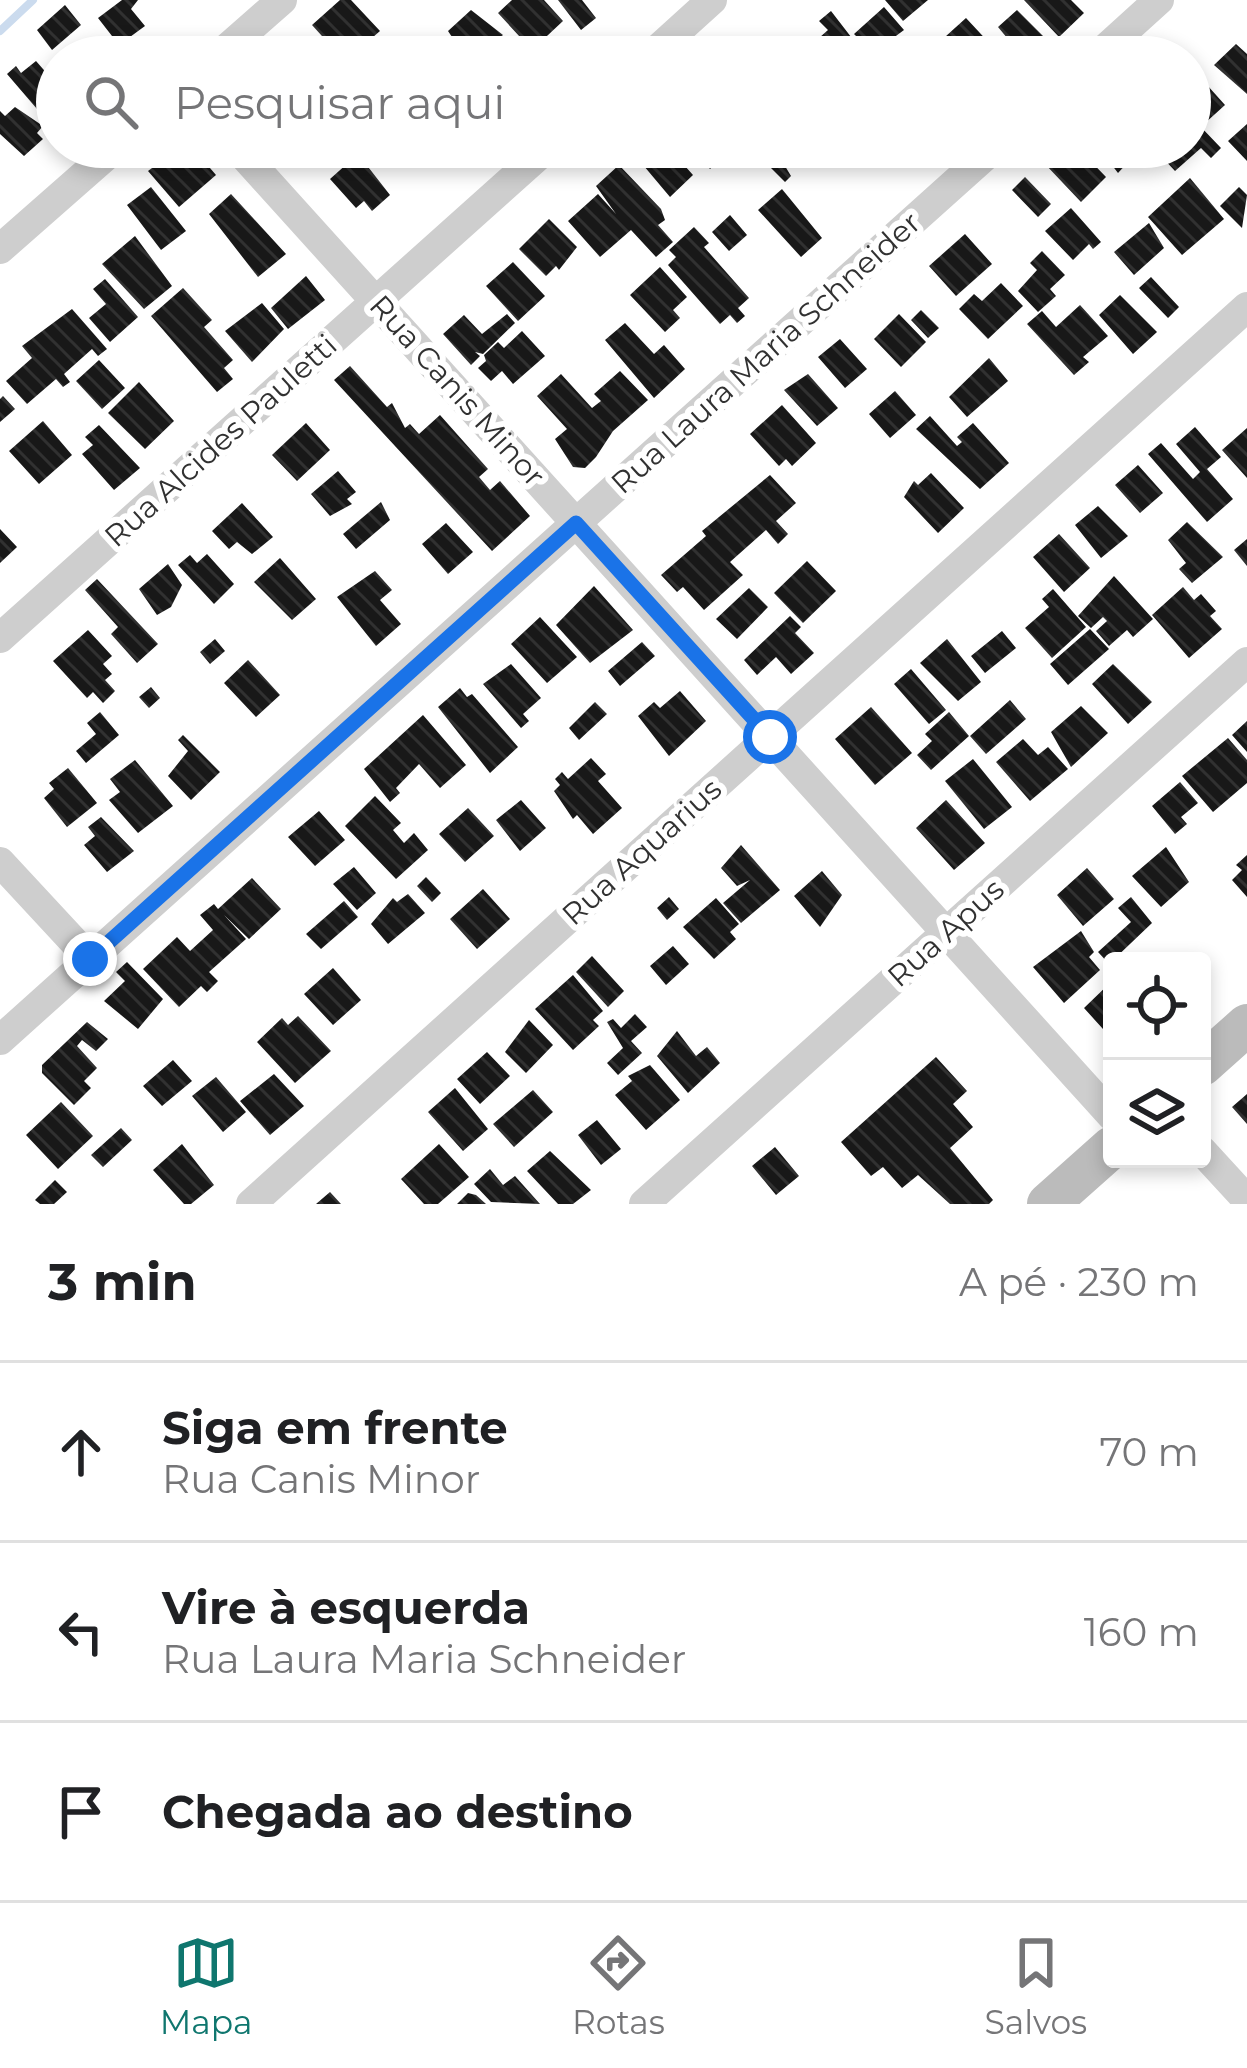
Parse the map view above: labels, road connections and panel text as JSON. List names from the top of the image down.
{
  "streets": {
    "street": [
      "Rua Laura Maria Schneider",
      "Rua Canis Minor",
      "Rua Alcides Pauletti",
      "Rua Aquarius",
      "Rua Apus"
    ]
  },
  "crossings": [
    ["Rua Laura Maria Schneider", "Rua Canis Minor"],
    ["Rua Canis Minor", "Rua Alcides Pauletti"],
    ["Rua Canis Minor", "Rua Aquarius"],
    ["Rua Canis Minor", "Rua Apus"]
  ],
  "page": {
    "search": "Pesquisar aqui",
    "heading": ["3 min", "A pé · 230 m"],
    "list": [
      ["Siga em frente", "Rua Canis Minor", "70 m"],
      ["Vire à esquerda", "Rua Laura Maria Schneider", "160 m"],
      "Chegada ao destino"
    ],
    "nav": ["Mapa", "Rotas", "Salvos"]
  }
}
